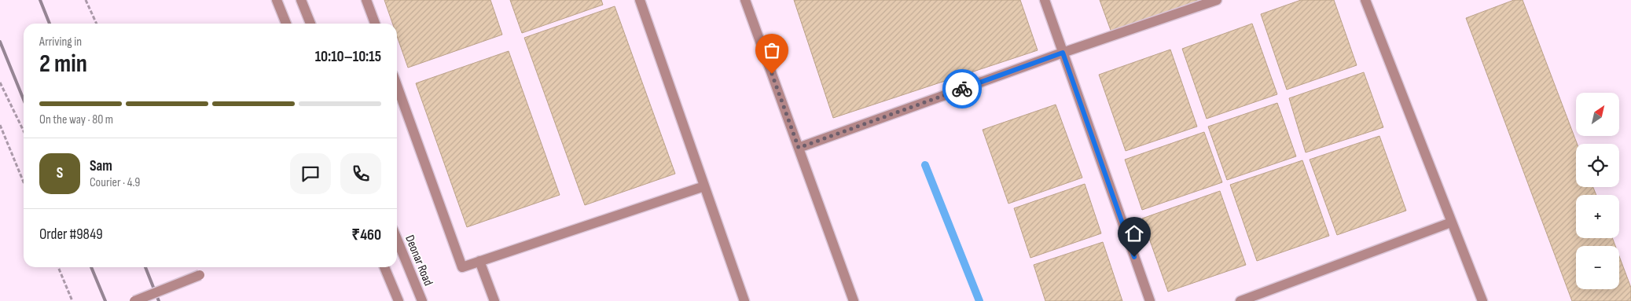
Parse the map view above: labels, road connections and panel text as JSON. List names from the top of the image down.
{
  "streets": {
    "street": ["Deonar Road"]
  },
  "north": "top right",
  "page": {
    "heading": ["2 min", "Arriving in", "10:10–10:15"],
    "panel": [
      "Sam",
      "Courier · 4.9",
      "Order #9849",
      "₹460"
    ],
    "bar": "On the way · 80 m",
    "map_buttons": ["+", "−"],
    "round": "S"
  }
}
